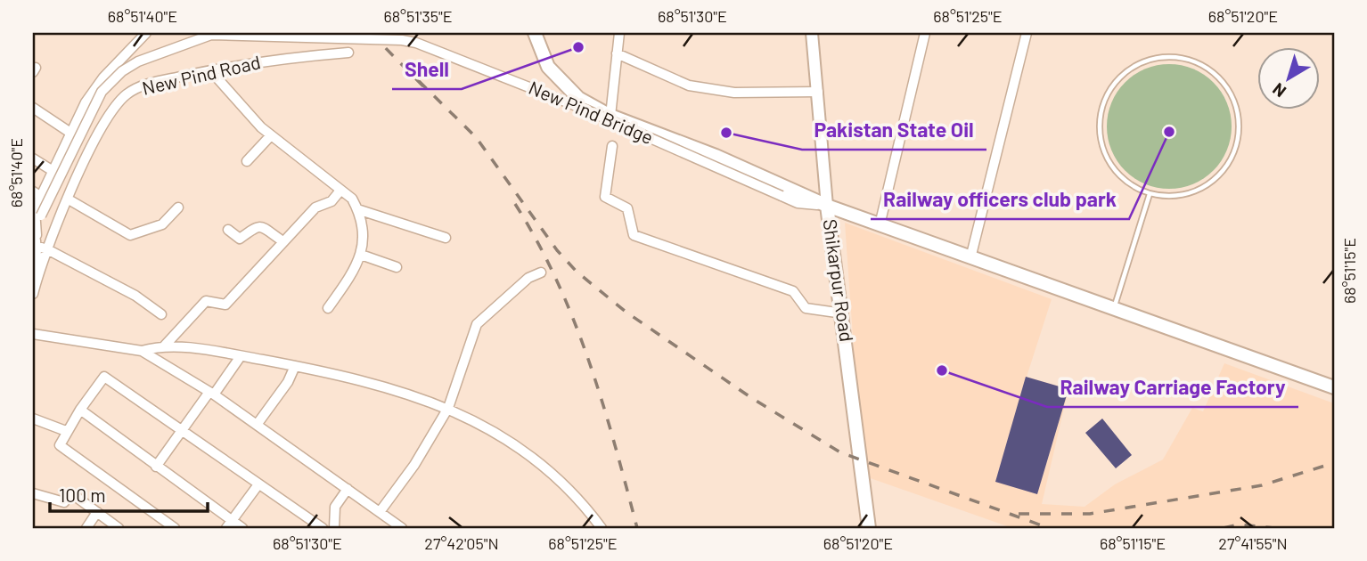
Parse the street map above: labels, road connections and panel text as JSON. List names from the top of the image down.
{
  "streets": {
    "main road": ["Shikarpur Road"],
    "street": ["New Pind Road", "New Pind Bridge"]
  },
  "crossings": [
    ["New Pind Bridge", "Shikarpur Road"]
  ],
  "places": [
    "Shell",
    "Railway officers club park",
    "Pakistan State Oil",
    "Railway Carriage Factory"
  ],
  "scale_bar": "100 m",
  "north": "bottom left",
  "coordinates": [
    "68°51'40\"E",
    "68°51'35\"E",
    "68°51'30\"E",
    "68°51'25\"E",
    "68°51'20\"E",
    "68°51'15\"E",
    "27°42'05\"N",
    "27°41'55\"N"
  ]
}
